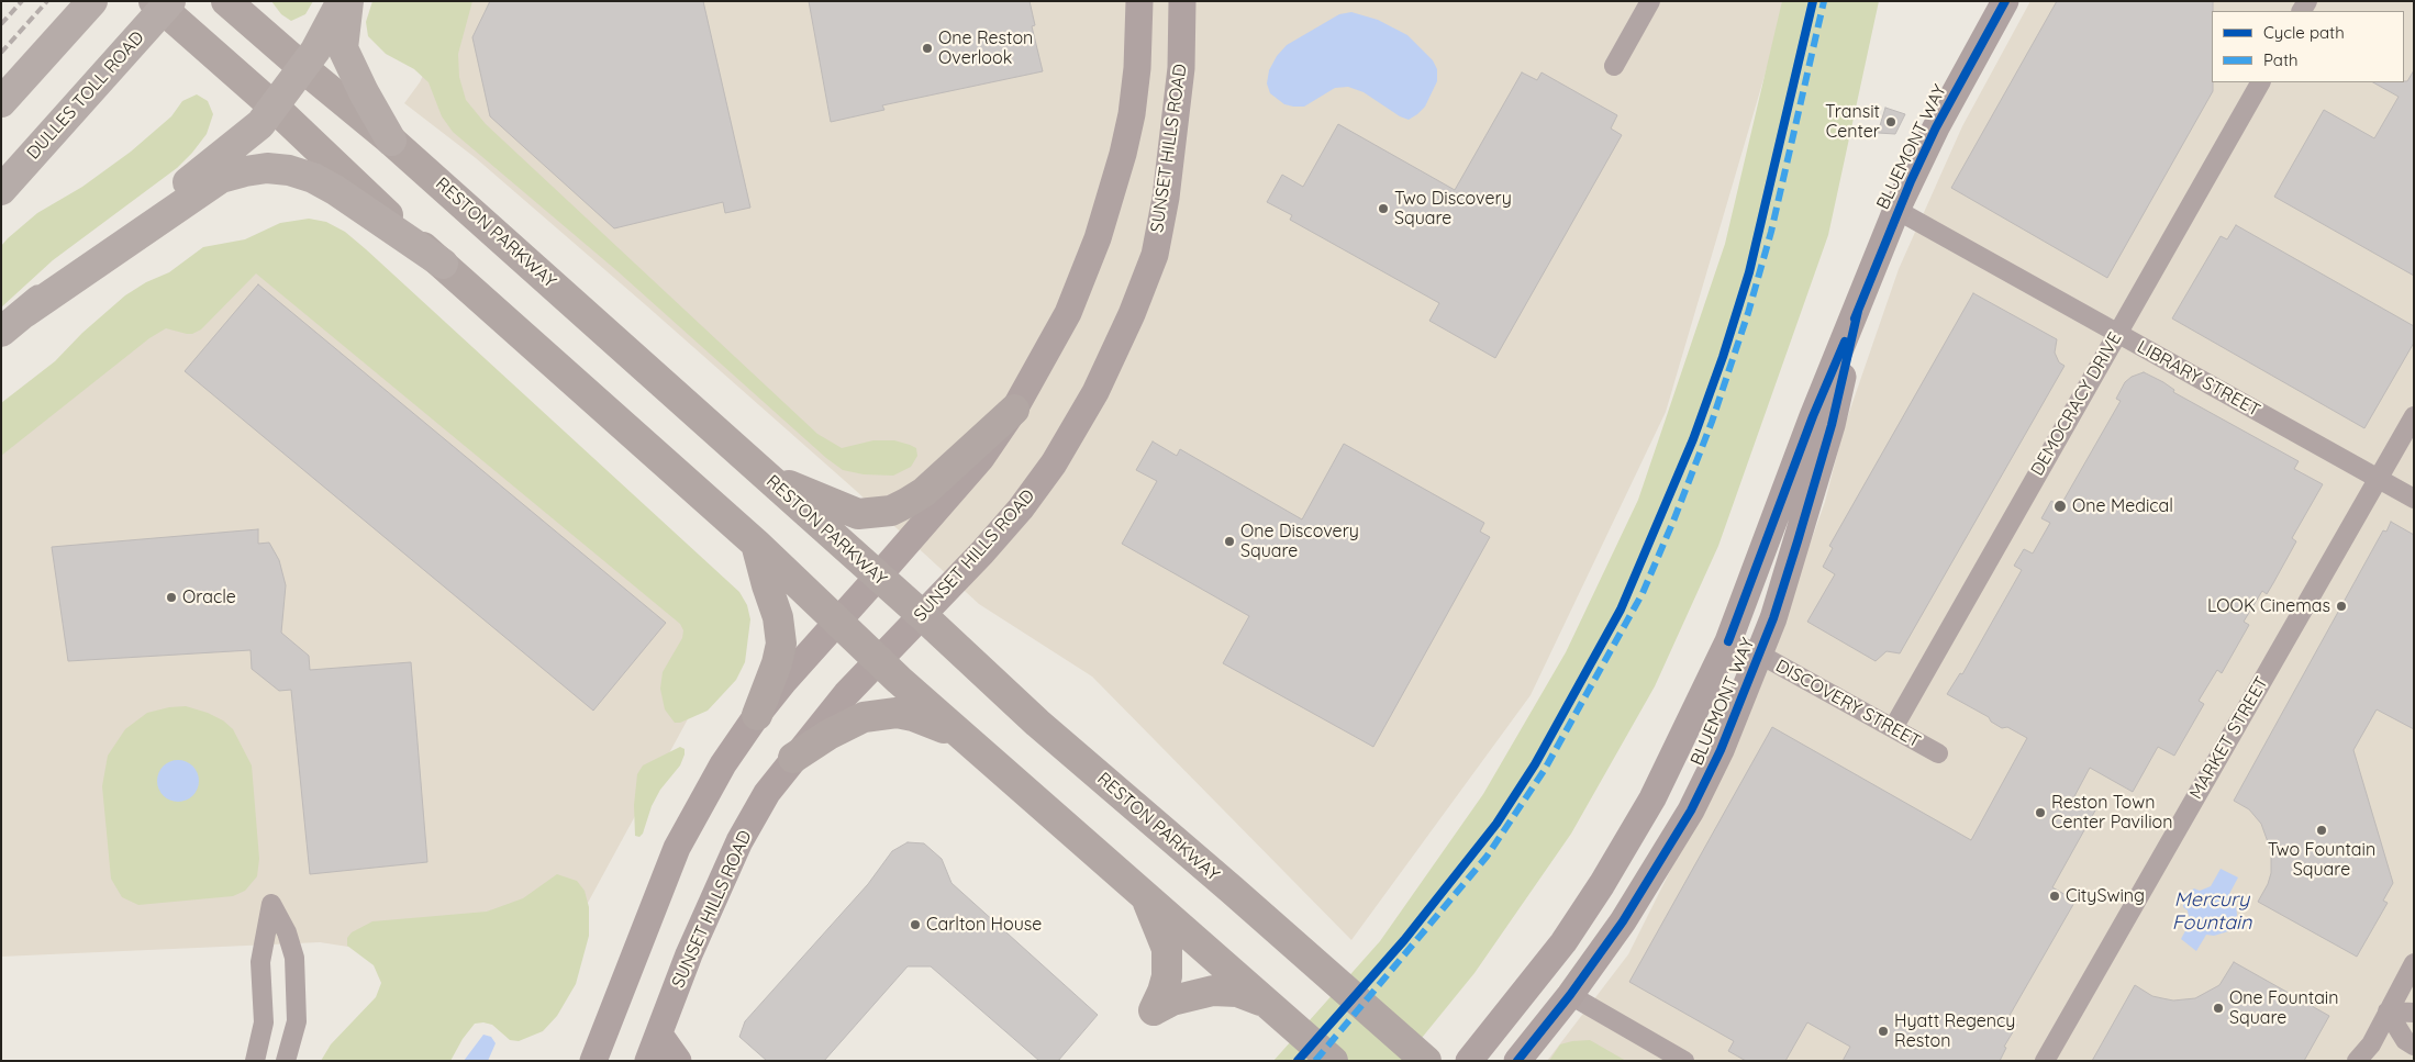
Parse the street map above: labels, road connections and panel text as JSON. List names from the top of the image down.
{
  "streets": {
    "highway": ["DULLES TOLL ROAD"],
    "main road": ["BLUEMONT WAY", "SUNSET HILLS ROAD", "RESTON PARKWAY"],
    "street": [
      "LIBRARY STREET",
      "DEMOCRACY DRIVE",
      "DISCOVERY STREET",
      "MARKET STREET"
    ]
  },
  "crossings": [
    ["BLUEMONT WAY", "LIBRARY STREET"],
    ["BLUEMONT WAY", "DISCOVERY STREET"],
    ["SUNSET HILLS ROAD", "RESTON PARKWAY"],
    ["LIBRARY STREET", "DEMOCRACY DRIVE"],
    ["LIBRARY STREET", "MARKET STREET"],
    ["DEMOCRACY DRIVE", "DISCOVERY STREET"]
  ],
  "water": ["Mercury Fountain"],
  "places": [
    "One Reston Overlook",
    "Transit Center",
    "Two Discovery Square",
    "One Medical",
    "One Discovery Square",
    "Oracle",
    "LOOK Cinemas",
    "Reston Town Center Pavilion",
    "Two Fountain Square",
    "CitySwing",
    "Carlton House",
    "One Fountain Square",
    "Hyatt Regency Reston"
  ],
  "legend": ["Cycle path", "Path"]
}
